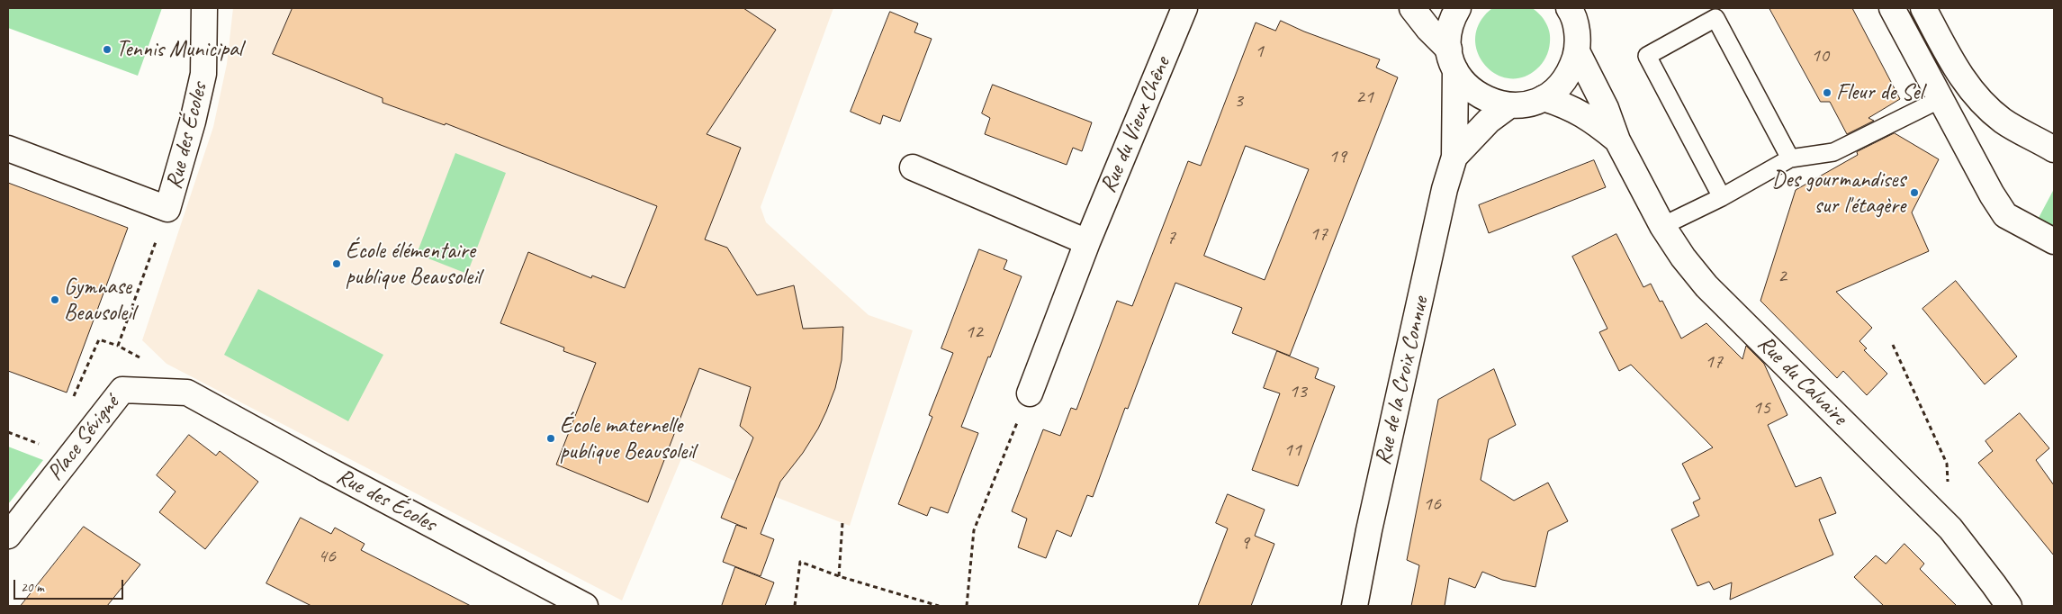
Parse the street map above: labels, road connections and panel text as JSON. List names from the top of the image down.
{
  "streets": {
    "street": [
      "Rue du Vieux Chêne",
      "Rue des Écoles",
      "Rue de la Croix Connue",
      "Rue du Calvaire",
      "Place Sévigné"
    ]
  },
  "crossings": [
    ["Rue des Écoles", "Place Sévigné"],
    ["Rue de la Croix Connue", "Rue du Calvaire"]
  ],
  "places": [
    "Tennis Municipal",
    "Fleur de Sel",
    "Des gourmandises sur l'étagère",
    "École élémentaire publique Beausoleil",
    "Gymnase Beausoleil",
    "École maternelle publique Beausoleil"
  ],
  "house_numbers": [
    "1",
    "10",
    "21",
    "3",
    "19",
    "17",
    "7",
    "2",
    "12",
    "17",
    "13",
    "15",
    "11",
    "16",
    "9",
    "46"
  ],
  "scale_bar": "20 m"
}
